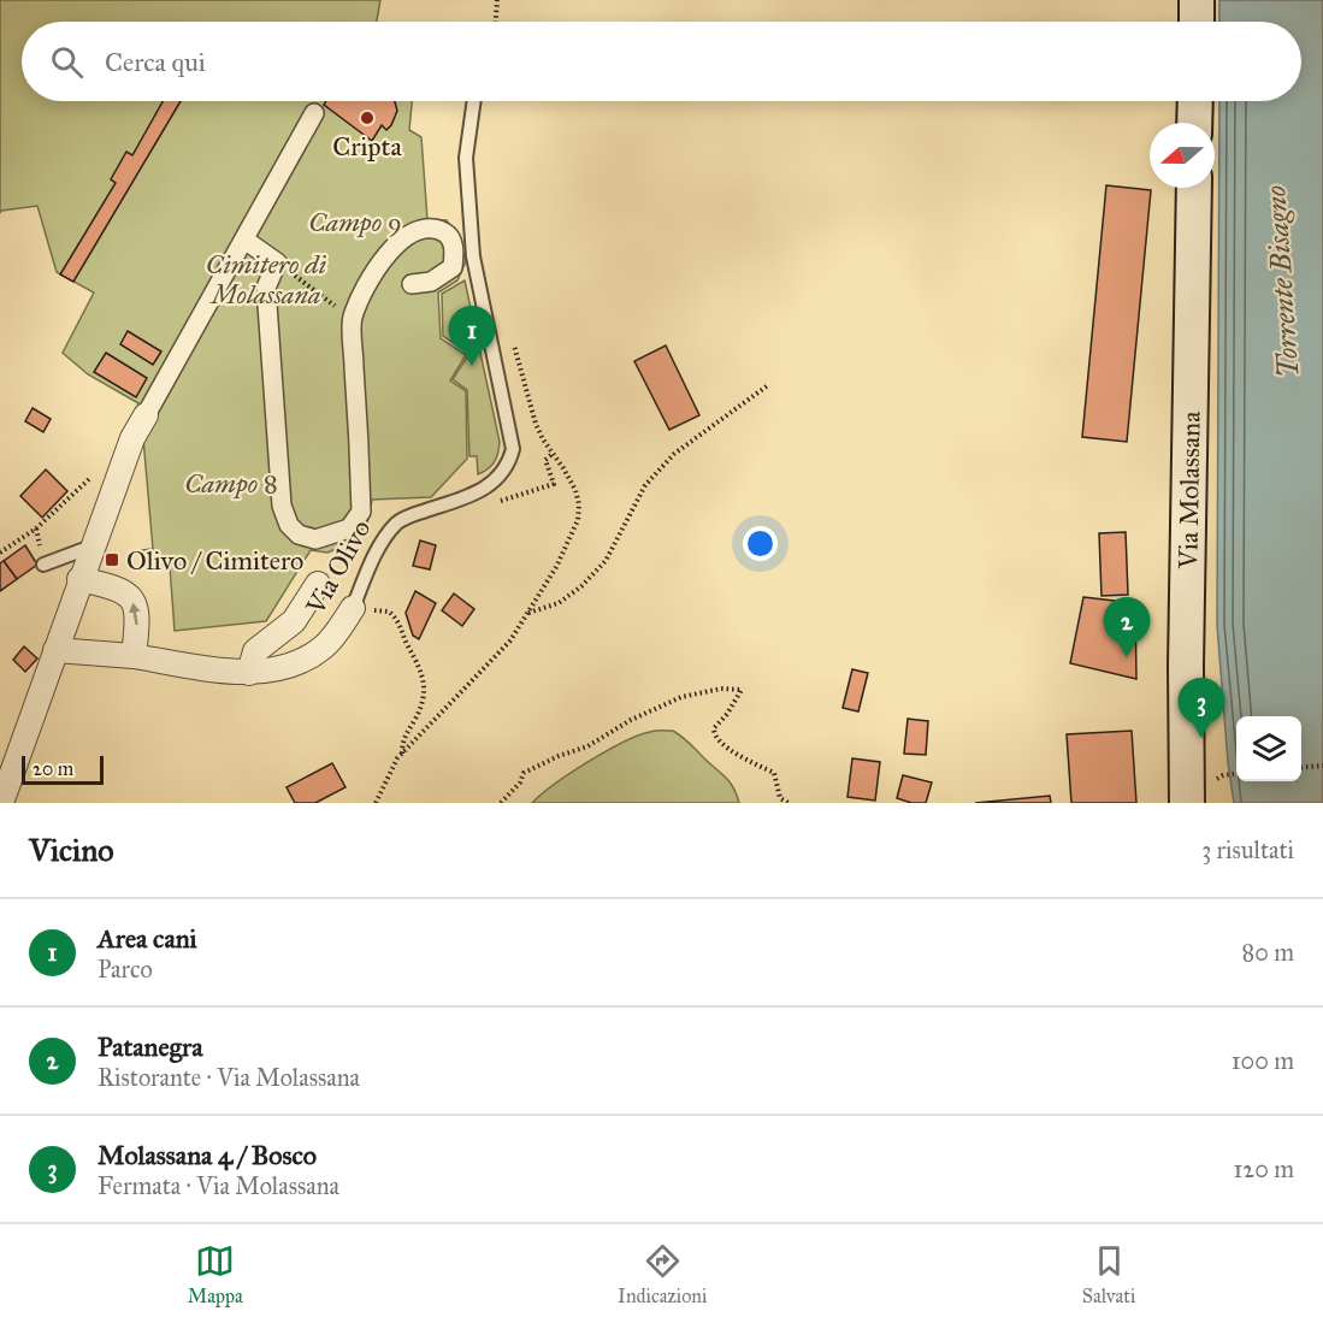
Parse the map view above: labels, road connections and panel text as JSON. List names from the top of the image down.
{
  "streets": {
    "main road": ["Via Molassana"],
    "street": ["Via Olivo"]
  },
  "water": ["Torrente Bisagno"],
  "parks": ["Campo 9", "Cimitero di Molassana", "Campo 8"],
  "places": {
    "other": ["Cripta"],
    "transit": ["Olivo / Cimitero"]
  },
  "scale_bar": "20 m",
  "north": "left",
  "page": {
    "search": "Cerca qui",
    "pins": ["1", "2", "3"],
    "scale": "20 m",
    "heading": ["Vicino", "3 risultati"],
    "list": [
      {
        "mark": "1",
        "name": "Area cani",
        "note": "Parco",
        "value": "80 m"
      },
      {
        "mark": "2",
        "name": "Patanegra",
        "note": "Ristorante · Via Molassana",
        "value": "100 m"
      },
      {
        "mark": "3",
        "name": "Molassana 4 / Bosco",
        "note": "Fermata · Via Molassana",
        "value": "120 m"
      }
    ],
    "nav": ["Mappa", "Indicazioni", "Salvati"]
  }
}
